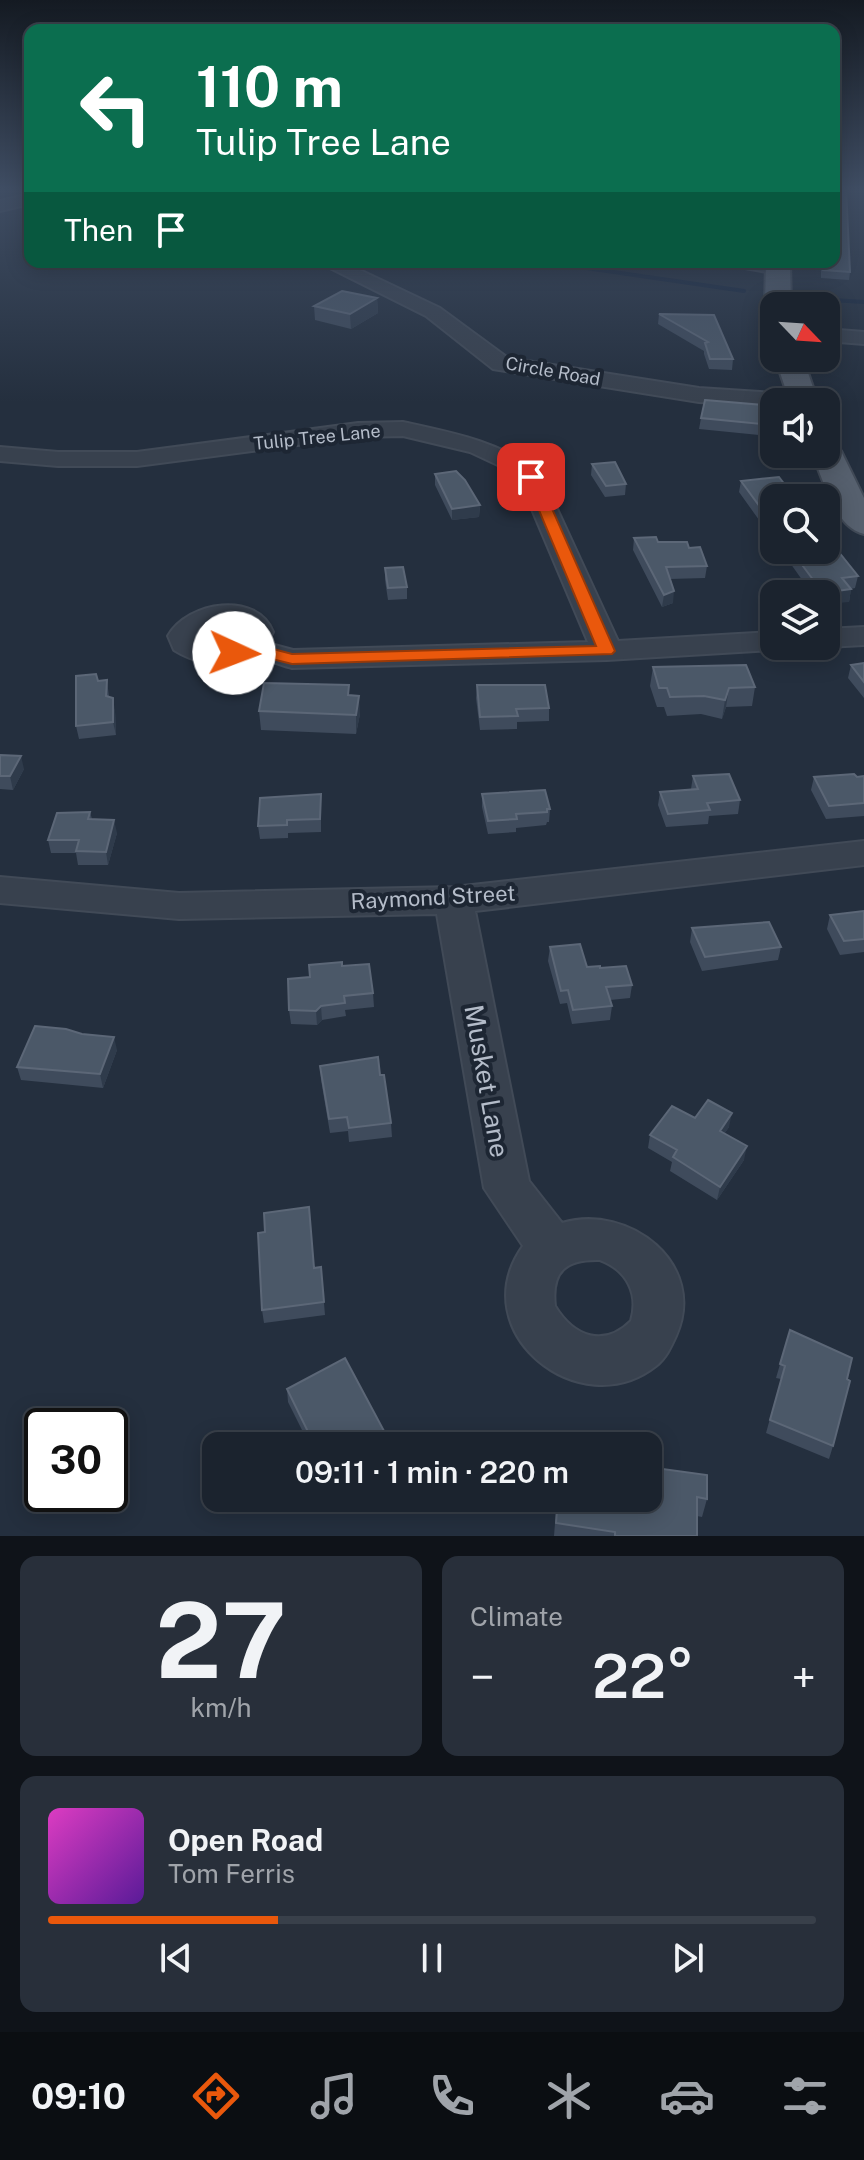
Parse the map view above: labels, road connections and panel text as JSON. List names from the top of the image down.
{
  "streets": {
    "street": [
      "Circle Road",
      "Tulip Tree Lane",
      "Raymond Street",
      "Musket Lane"
    ]
  },
  "crossings": [
    ["Raymond Street", "Musket Lane"]
  ],
  "north": "bottom right",
  "page": {
    "turn": ["110 m", "Tulip Tree Lane"],
    "then": "Then",
    "limit": "30",
    "trip": "09:11 · 1 min · 220 m",
    "tile": [
      ["27", "km/h"],
      "Climate"
    ],
    "heat": ["−", "22°", "+"],
    "song": ["Open Road", "Tom Ferris"],
    "tabs": "09:10"
  }
}
